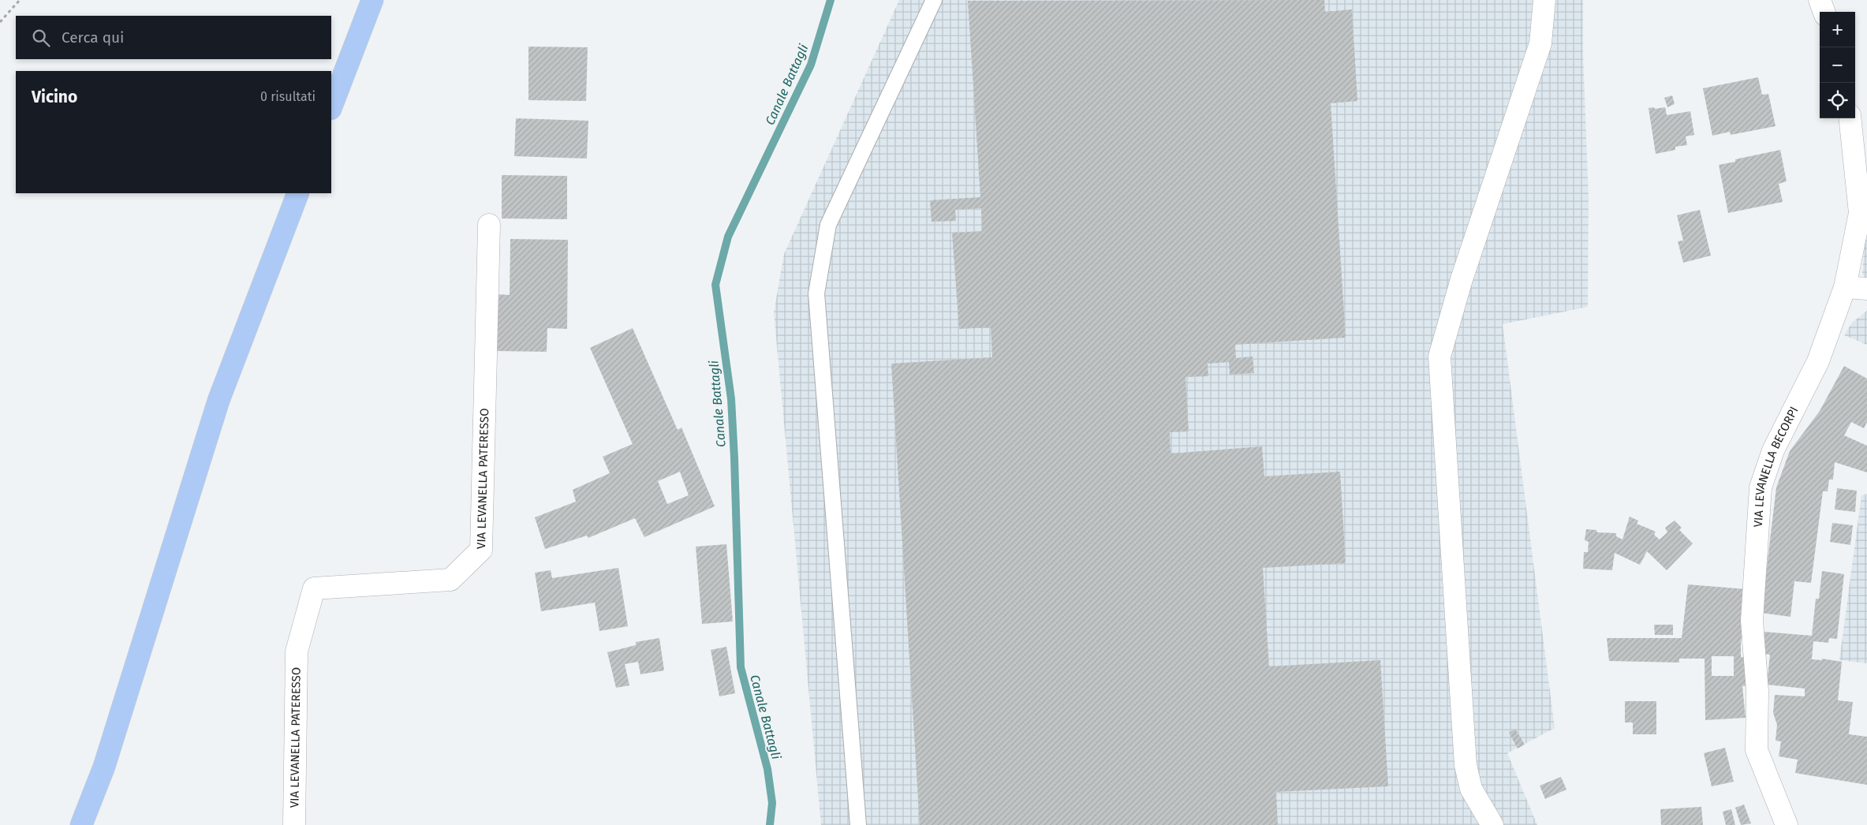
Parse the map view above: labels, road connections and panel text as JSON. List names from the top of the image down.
{
  "streets": {
    "street": ["VIA LEVANELLA BECORPI", "VIA LEVANELLA PATERESSO"]
  },
  "water": ["Canale Battagli"],
  "page": {
    "map_buttons": ["+", "−"],
    "search": "Cerca qui",
    "heading": ["Vicino", "0 risultati"]
  }
}
